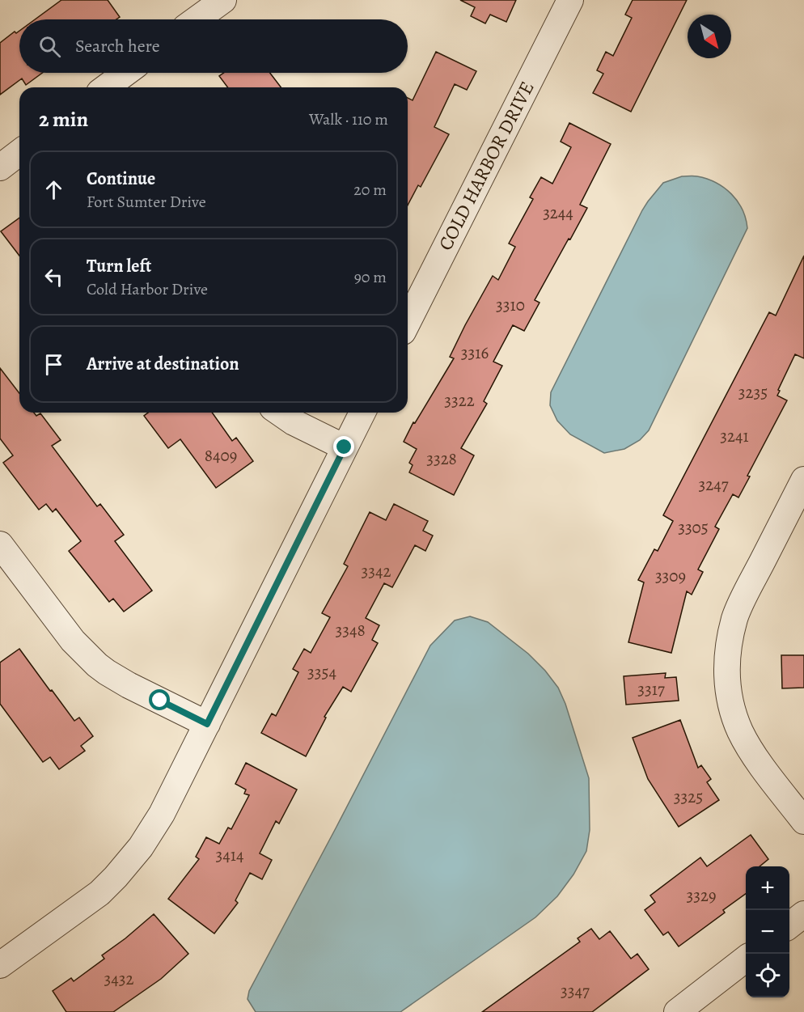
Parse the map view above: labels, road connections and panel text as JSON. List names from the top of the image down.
{
  "streets": {
    "street": ["COLD HARBOR DRIVE"]
  },
  "house_numbers": [
    "3244",
    "3310",
    "3316",
    "3235",
    "3322",
    "3241",
    "8409",
    "3328",
    "3247",
    "3305",
    "3342",
    "3309",
    "3348",
    "3354",
    "3317",
    "3325",
    "3414",
    "3329",
    "3432",
    "3347"
  ],
  "north": "bottom right",
  "page": {
    "search": "Search here",
    "heading": ["2 min", "Walk · 110 m"],
    "list": [
      ["Continue", "Fort Sumter Drive", "20 m"],
      ["Turn left", "Cold Harbor Drive", "90 m"],
      "Arrive at destination"
    ],
    "map_buttons": ["+", "−"]
  }
}
